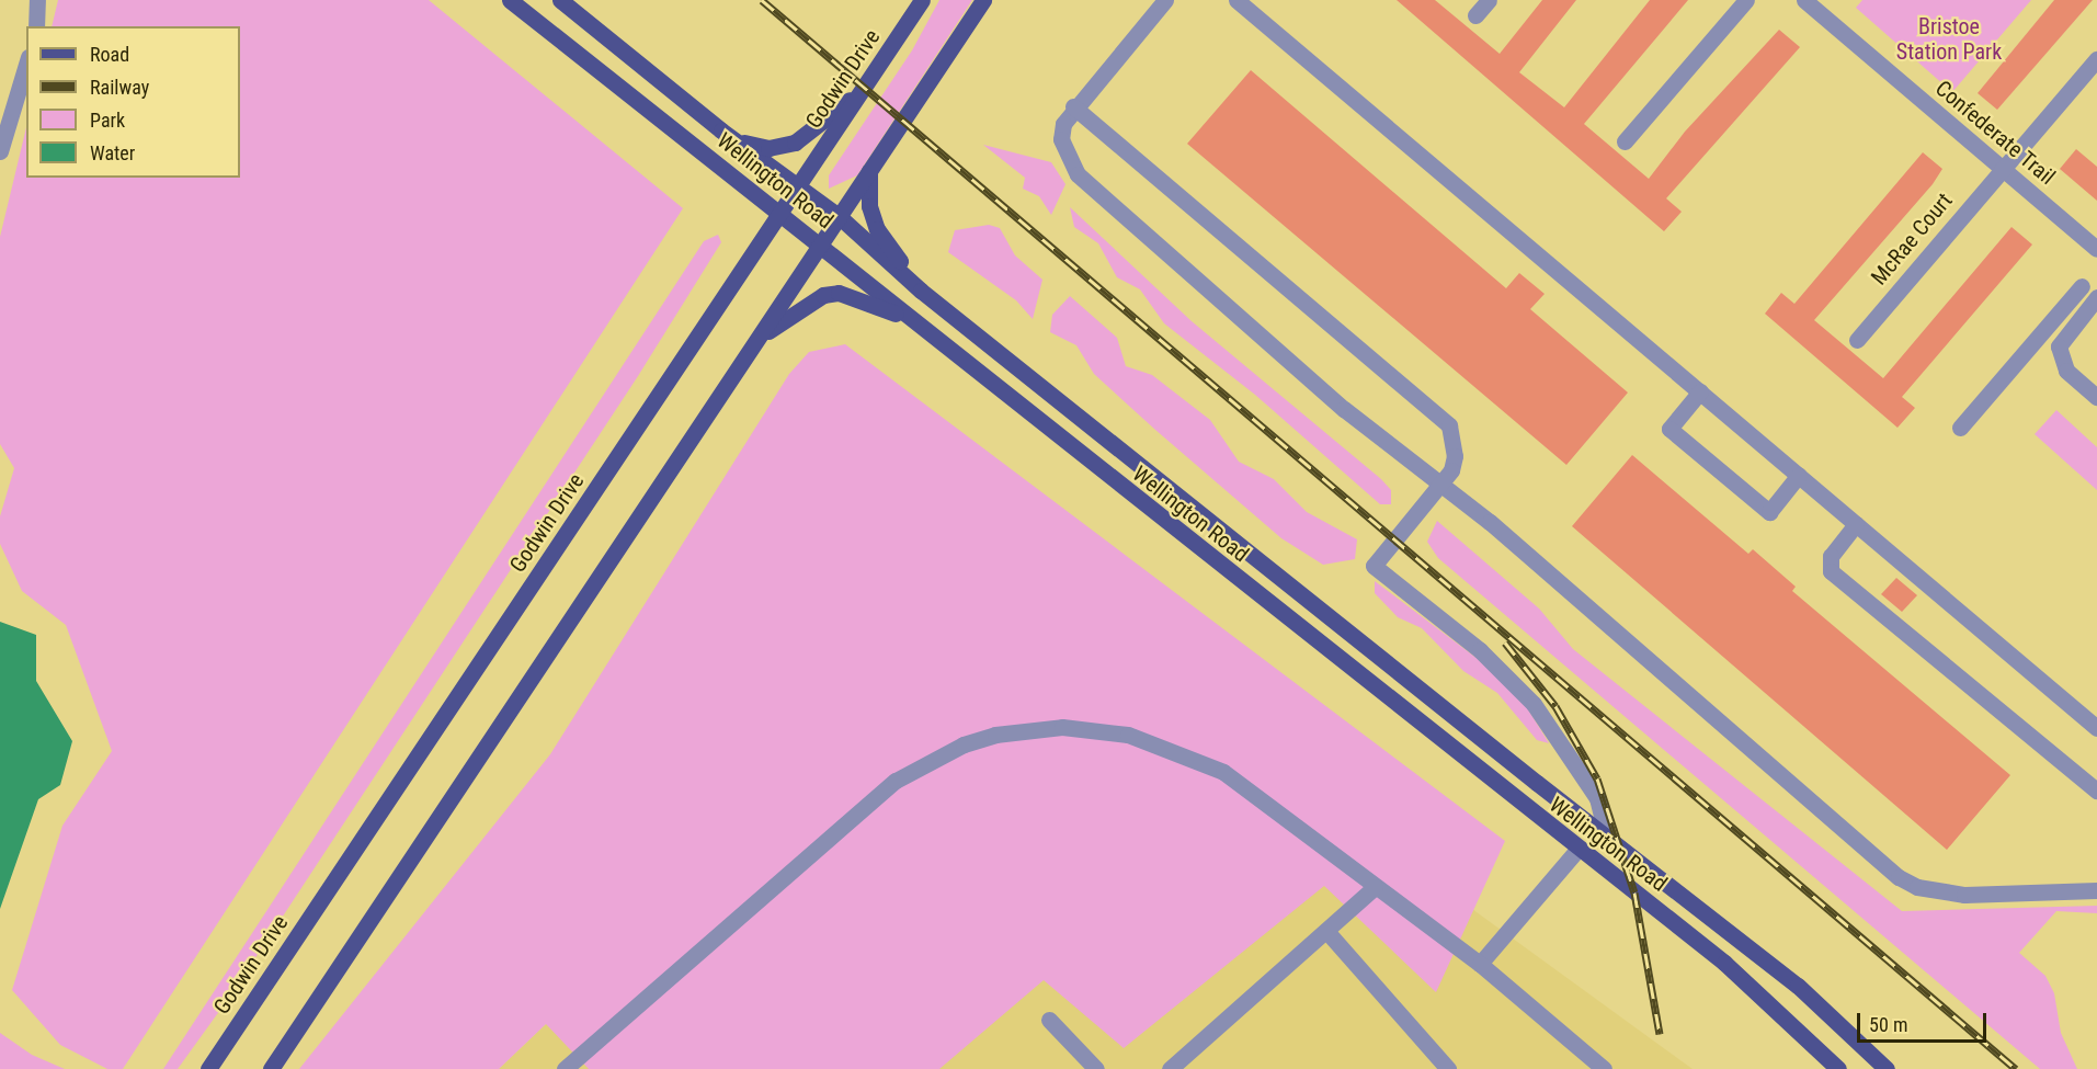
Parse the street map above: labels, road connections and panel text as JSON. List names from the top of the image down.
{
  "streets": {
    "main road": ["Godwin Drive", "Wellington Road"],
    "street": ["Confederate Trail", "McRae Court"]
  },
  "crossings": [
    ["Godwin Drive", "Wellington Road"],
    ["Confederate Trail", "McRae Court"]
  ],
  "parks": ["Bristoe Station Park"],
  "legend": [
    "Road",
    "Railway",
    "Park",
    "Water"
  ],
  "scale_bar": "50 m"
}
